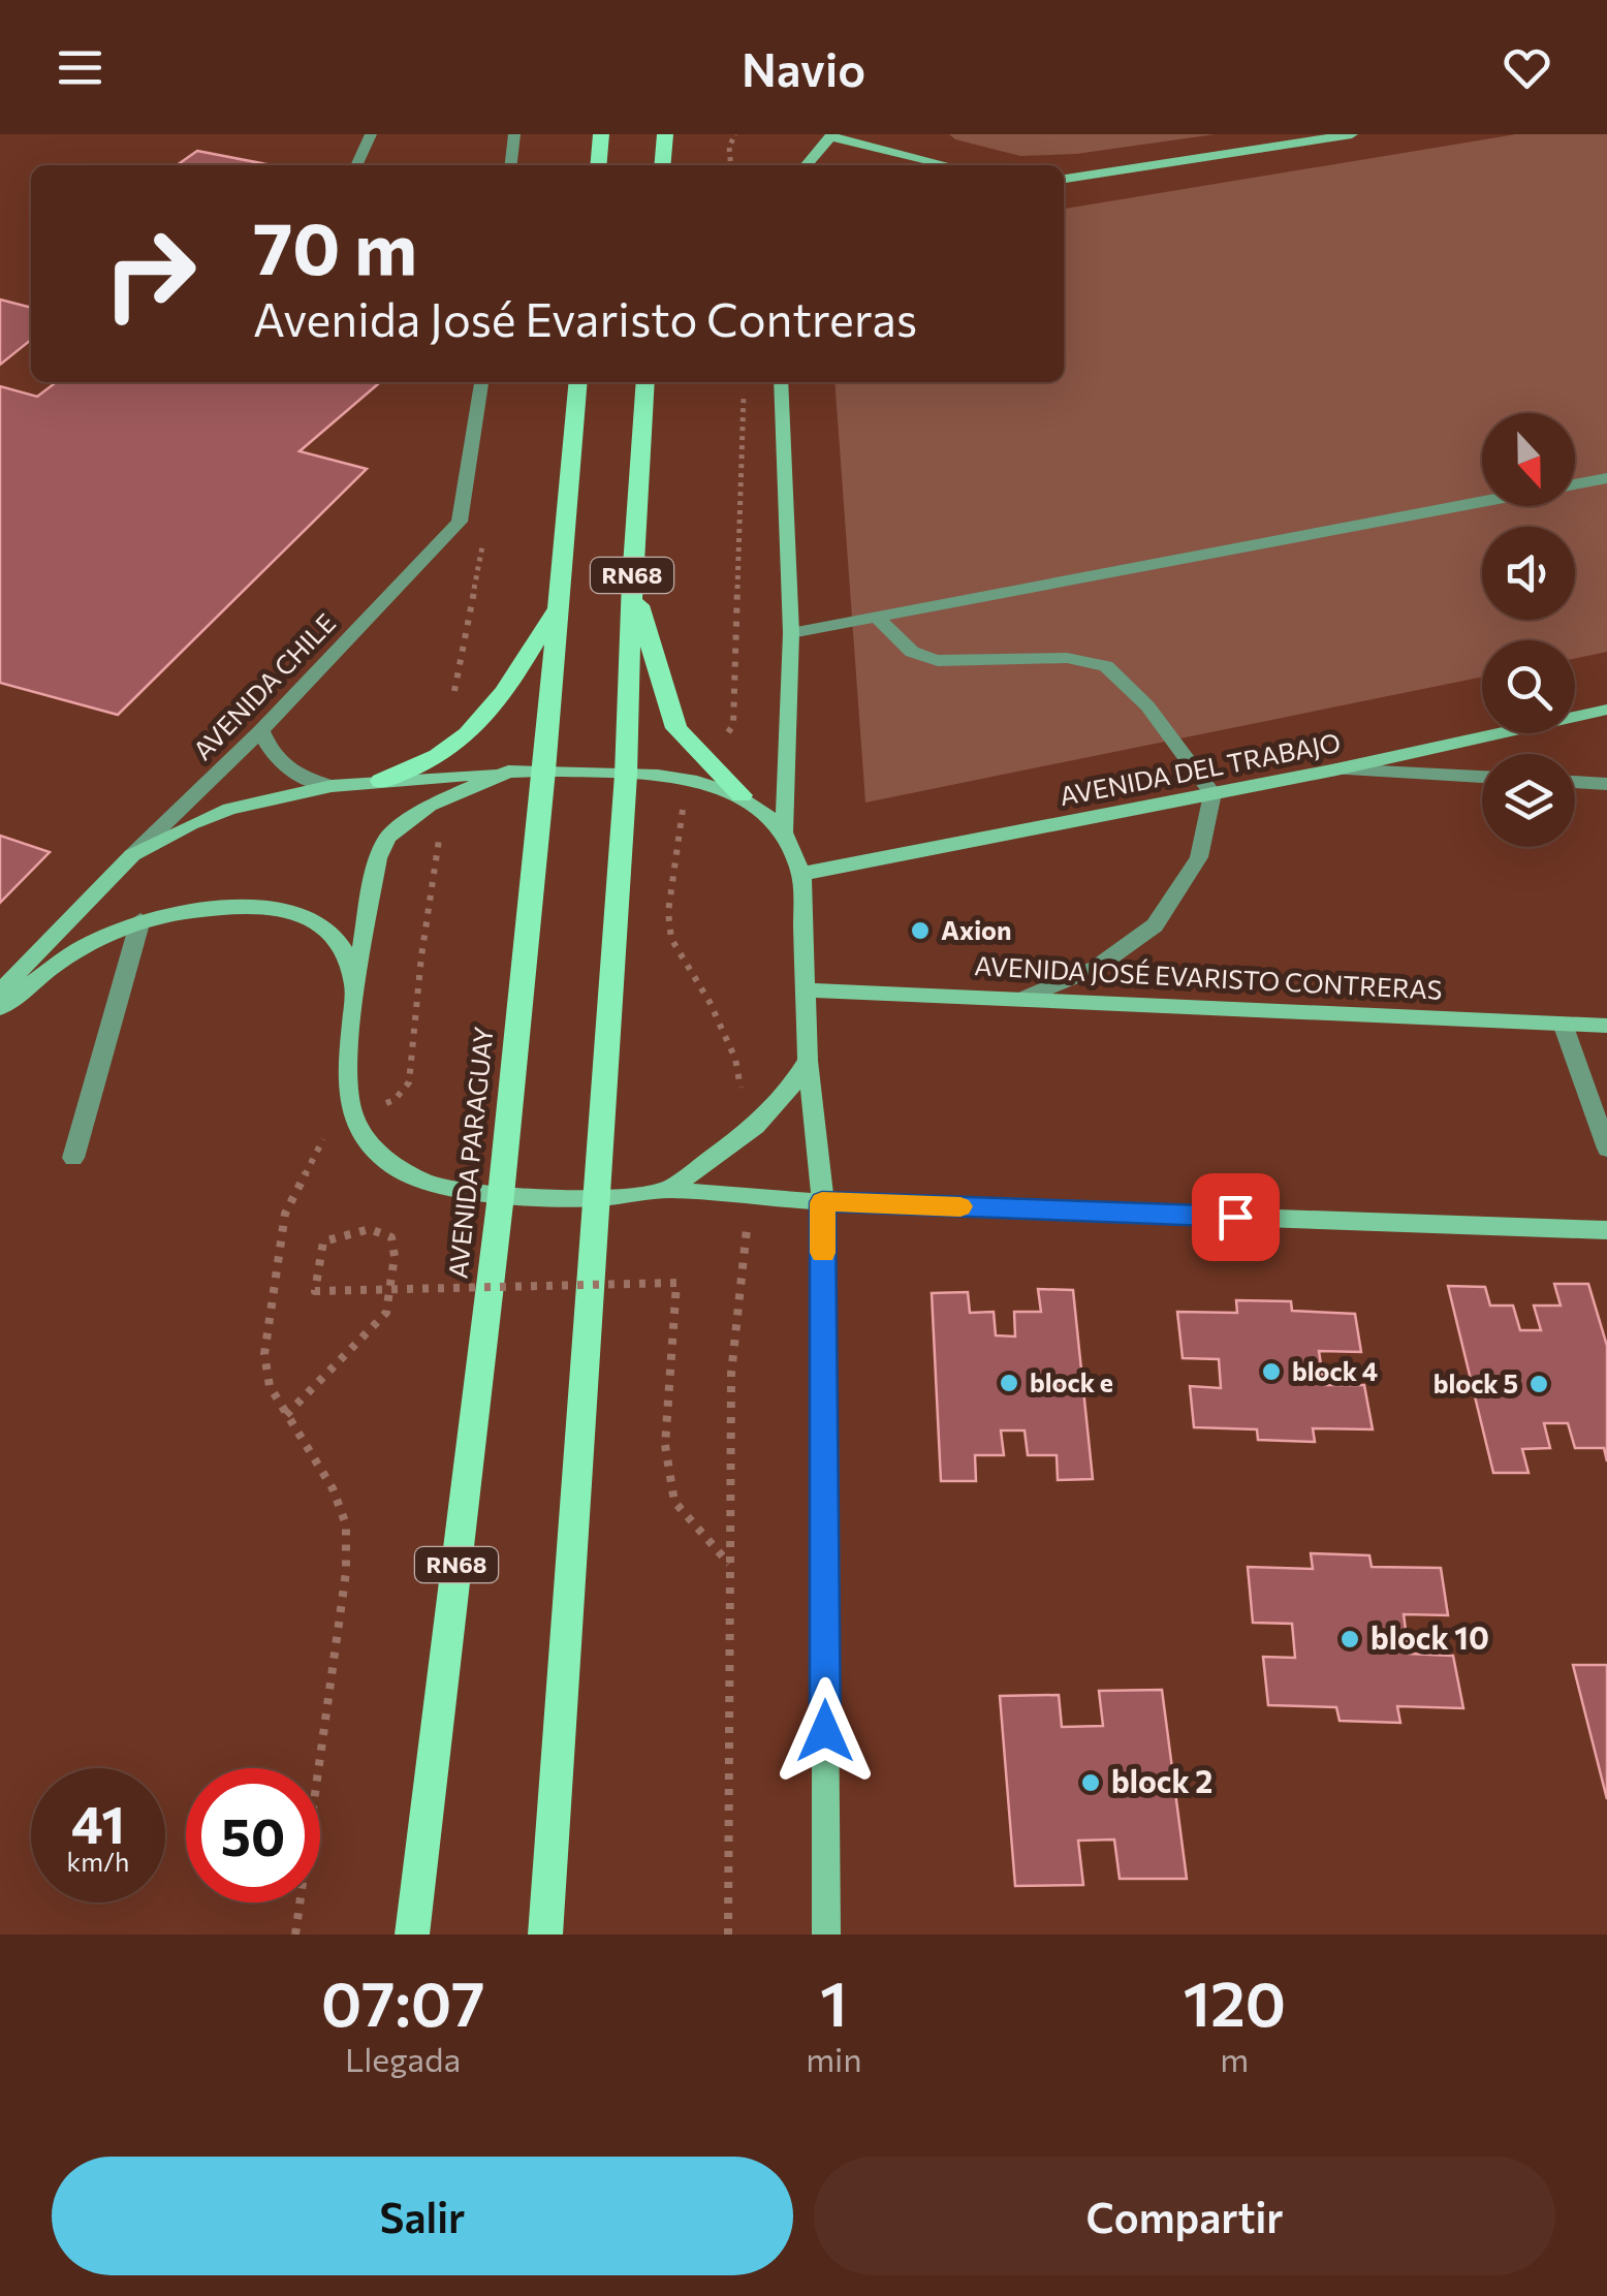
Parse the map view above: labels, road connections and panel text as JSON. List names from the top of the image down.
{
  "streets": {
    "main road": ["RN68", "AVENIDA PARAGUAY"],
    "street": ["AVENIDA CHILE", "AVENIDA DEL TRABAJO", "AVENIDA JOSÉ EVARISTO CONTRERAS"]
  },
  "places": [
    "Axion",
    "block 4",
    "block e",
    "block 5",
    "block 10",
    "block 2"
  ],
  "north": "bottom",
  "page": {
    "header": "Navio",
    "turn": ["70 m", "Avenida José Evaristo Contreras"],
    "speed": "41 km/h",
    "limit": "50",
    "eta": [
      "07:07",
      "Llegada",
      "1",
      "min",
      "120",
      "m"
    ],
    "buttons": ["Salir", "Compartir"]
  }
}
